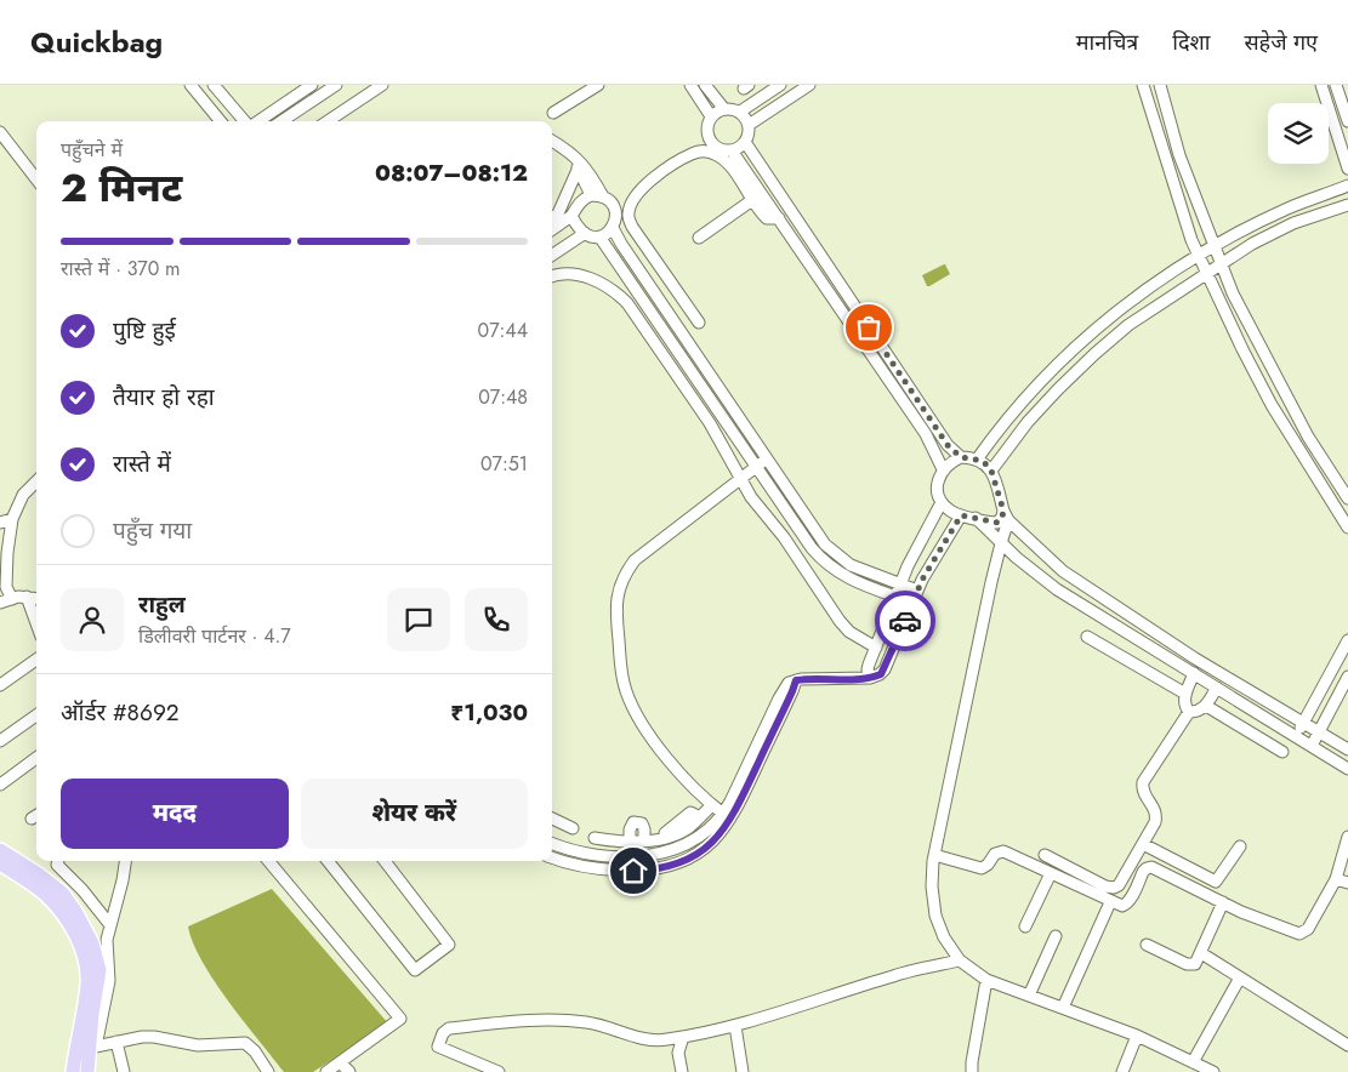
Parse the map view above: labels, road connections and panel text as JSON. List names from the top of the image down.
{
  "page": {
    "header": "Quickbag",
    "nav": ["मानचित्र", "दिशा", "सहेजे गए"],
    "heading": ["2 मिनट", "पहुँचने में", "08:07–08:12"],
    "panel": [
      "राहुल",
      "डिलीवरी पार्टनर · 4.7",
      "ऑर्डर #8692",
      "₹1,030"
    ],
    "bar": "रास्ते में · 370 m",
    "list": [
      ["पुष्टि हुई", "07:44"],
      ["तैयार हो रहा", "07:48"],
      ["रास्ते में", "07:51"],
      "पहुँच गया"
    ],
    "buttons": ["मदद", "शेयर करें"]
  }
}
